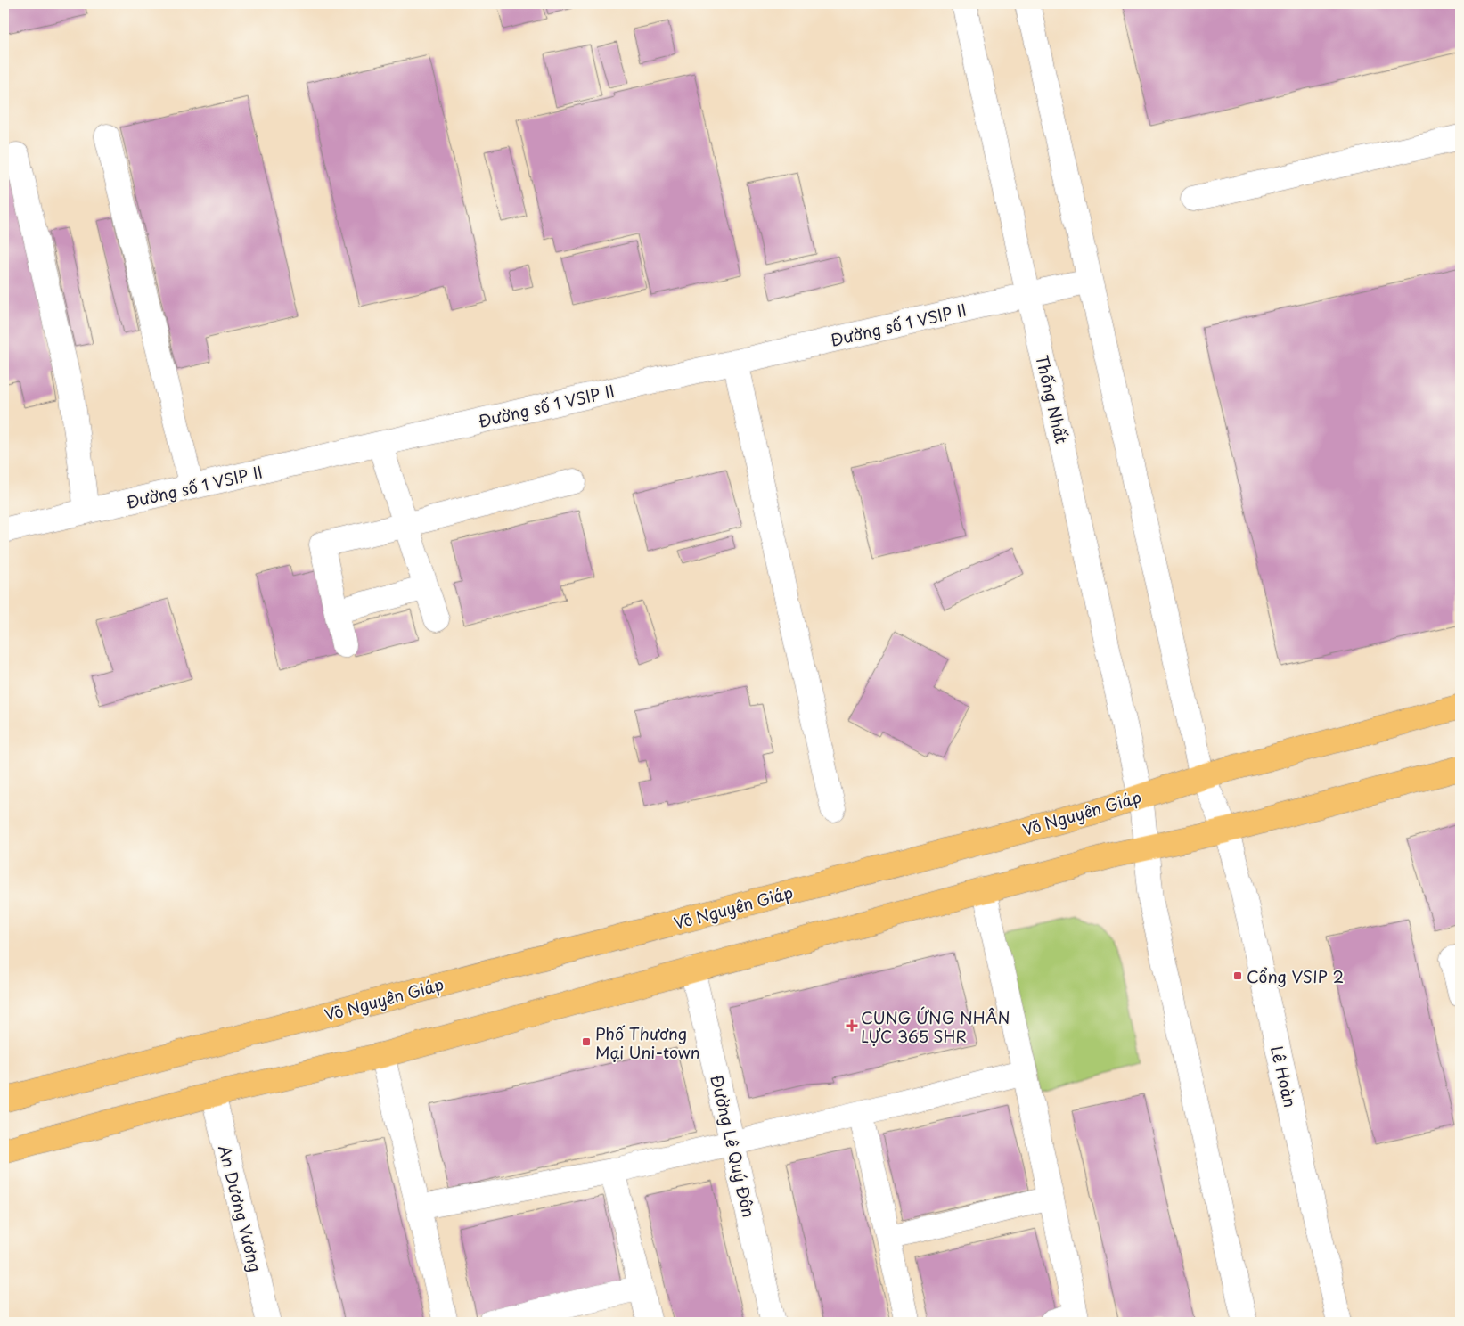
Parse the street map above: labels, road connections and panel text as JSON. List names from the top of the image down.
{
  "streets": {
    "main road": ["Võ Nguyên Giáp"],
    "street": [
      "Đường số 1 VSIP II",
      "Thống Nhất",
      "Lê Hoàn",
      "Đường Lê Quý Đôn",
      "An Dương Vương"
    ]
  },
  "crossings": [
    ["Đường số 1 VSIP II", "Thống Nhất"],
    ["Thống Nhất", "Võ Nguyên Giáp"],
    ["Võ Nguyên Giáp", "Lê Hoàn"]
  ],
  "places": {
    "transit": ["Cổng VSIP 2", "Phố Thương Mại Uni-town"],
    "health": ["CUNG ỨNG NHÂN LỰC 365 SHR"]
  }
}
